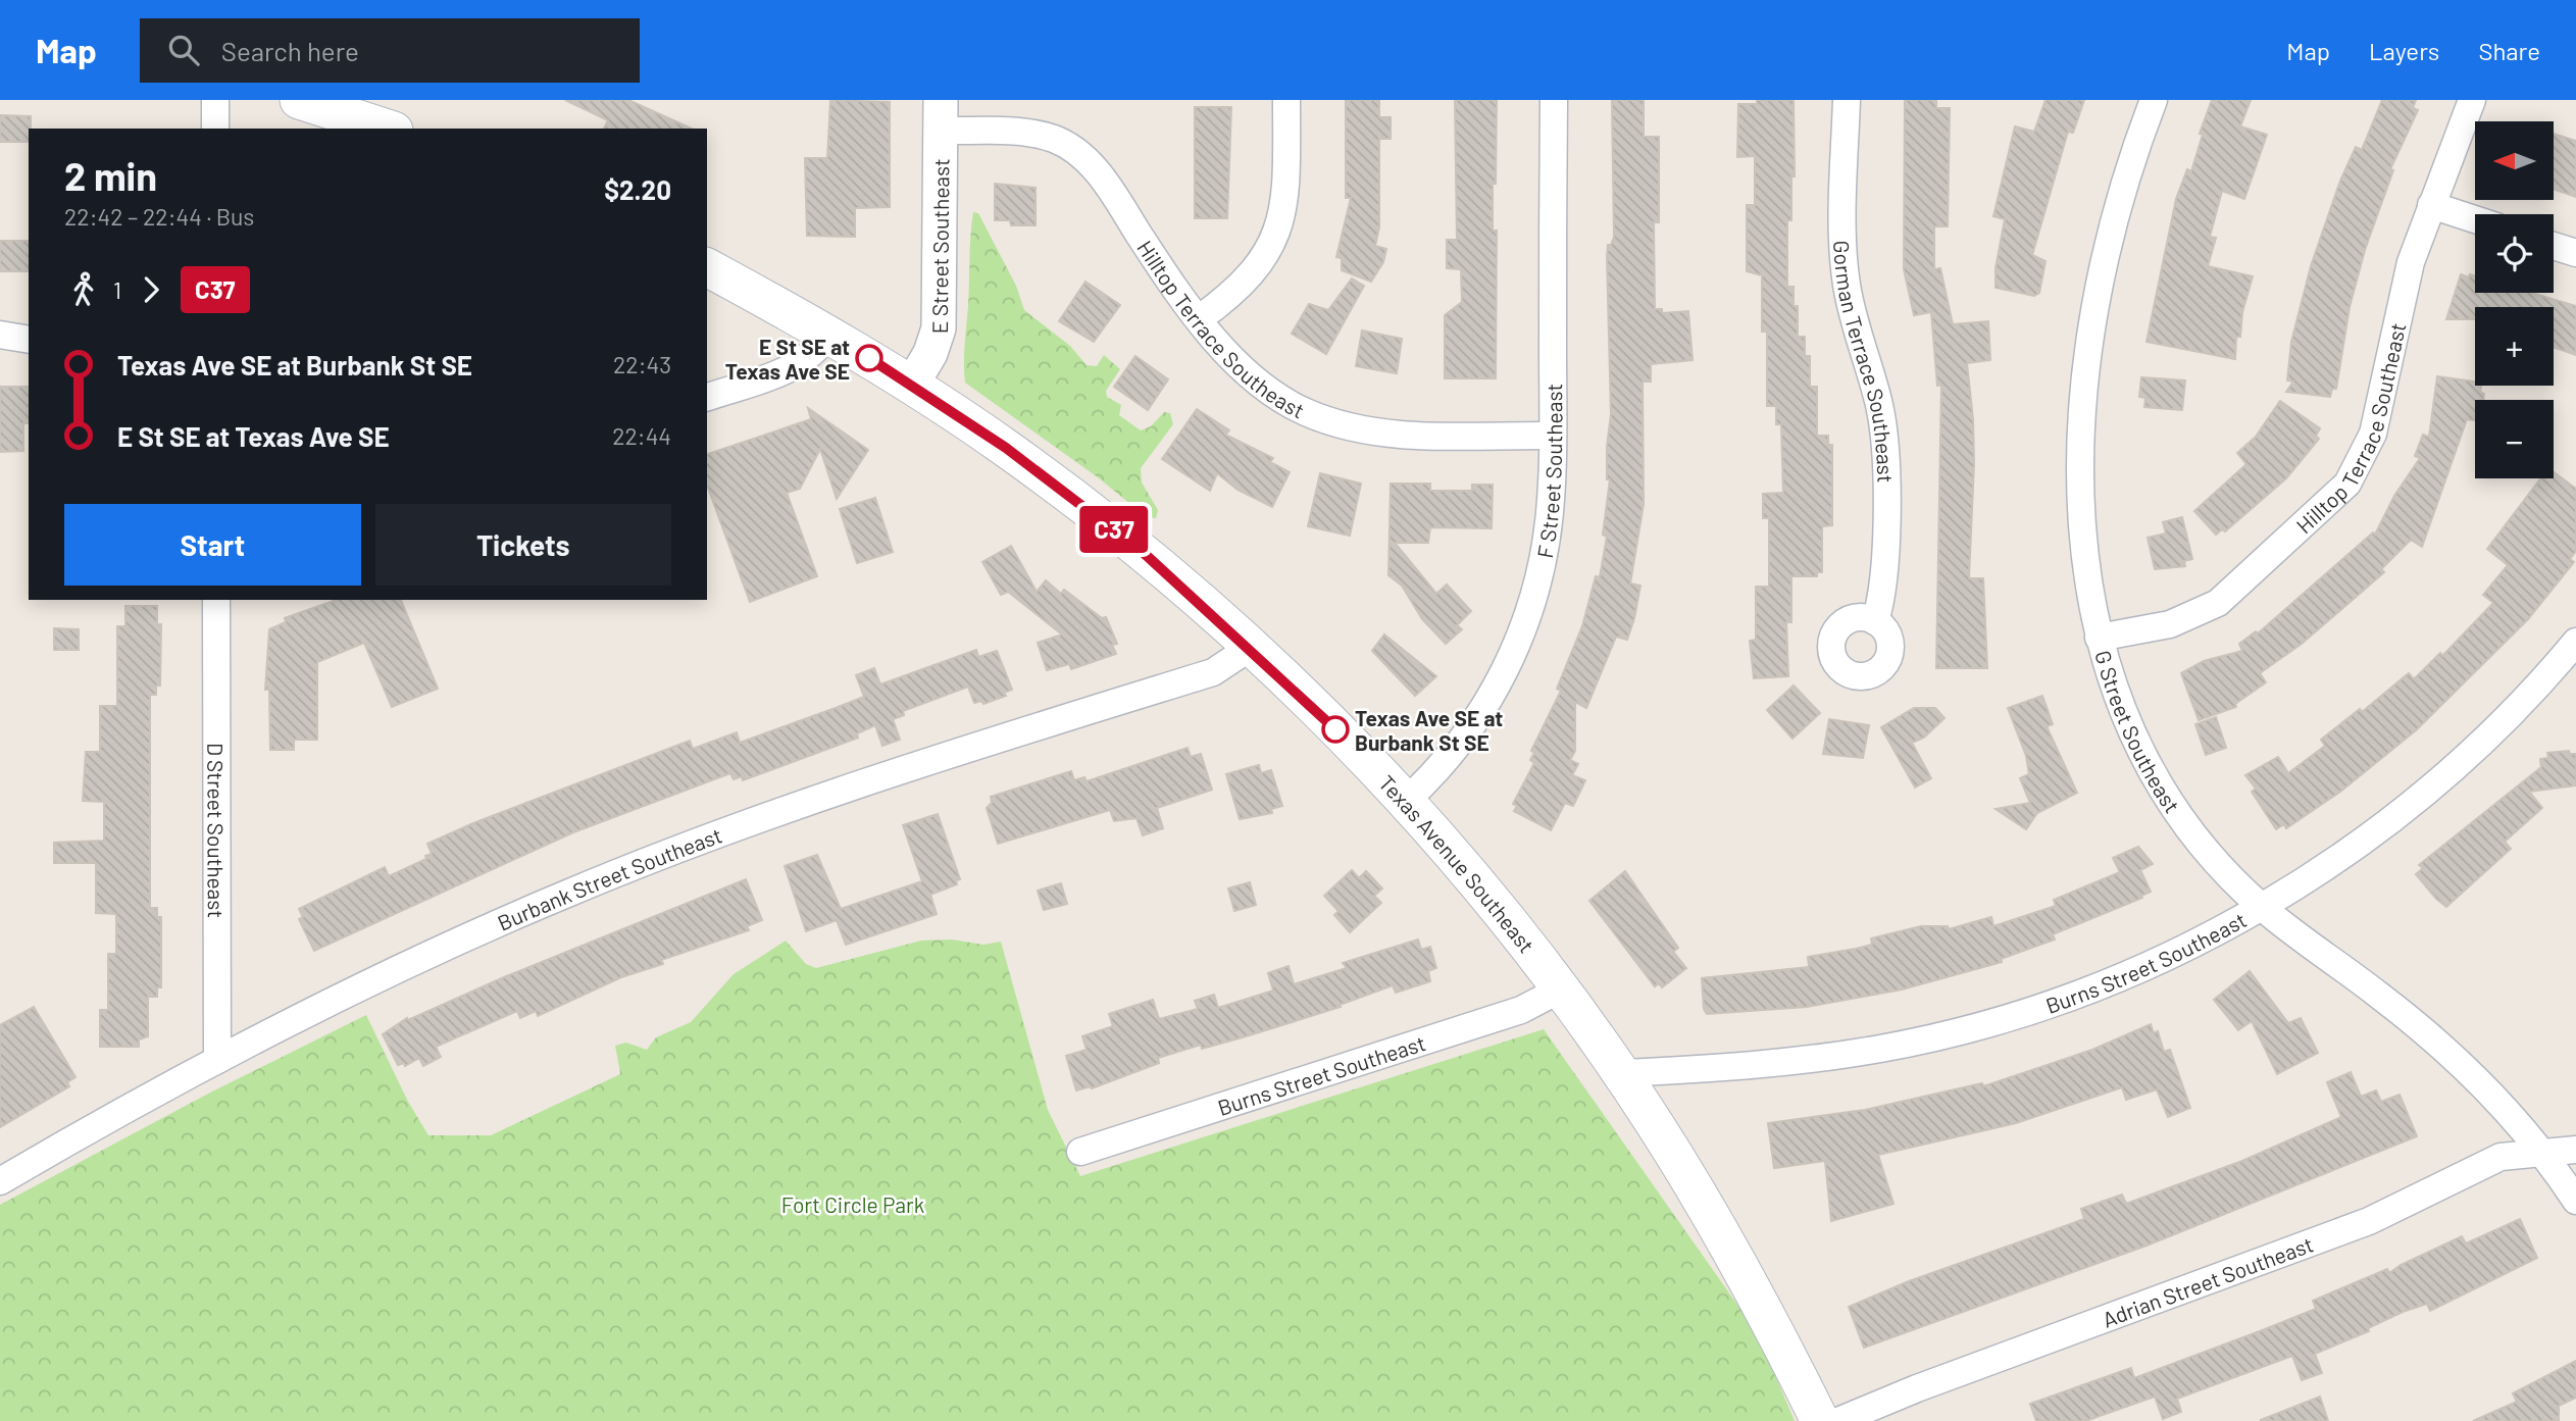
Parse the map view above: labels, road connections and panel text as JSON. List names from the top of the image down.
{
  "streets": {
    "main road": ["Texas Avenue Southeast"],
    "street": [
      "E Street Southeast",
      "Hilltop Terrace Southeast",
      "Gorman Terrace Southeast",
      "F Street Southeast",
      "G Street Southeast",
      "D Street Southeast",
      "Burbank Street Southeast",
      "Burns Street Southeast",
      "Adrian Street Southeast"
    ]
  },
  "crossings": [
    ["E Street Southeast", "Hilltop Terrace Southeast"],
    ["E Street Southeast", "Texas Avenue Southeast"],
    ["Hilltop Terrace Southeast", "F Street Southeast"],
    ["Hilltop Terrace Southeast", "G Street Southeast"],
    ["F Street Southeast", "Texas Avenue Southeast"],
    ["G Street Southeast", "Burns Street Southeast"],
    ["G Street Southeast", "Adrian Street Southeast"],
    ["D Street Southeast", "Burbank Street Southeast"],
    ["Texas Avenue Southeast", "Burbank Street Southeast"],
    ["Texas Avenue Southeast", "Burns Street Southeast"]
  ],
  "parks": ["Fort Circle Park"],
  "places": ["E St SE at Texas Ave SE", "Texas Ave SE at Burbank St SE"],
  "lines": ["bus line C37"],
  "north": "left",
  "page": {
    "header": "Map",
    "search": "Search here",
    "nav": ["Map", "Layers", "Share"],
    "on_map": "C37",
    "map_buttons": ["+", "−"],
    "heading": ["2 min", "22:42 – 22:44 · Bus", "$2.20"],
    "legs": ["1", "C37"],
    "list": [
      {
        "name": "Texas Ave SE at Burbank St SE",
        "value": "22:43"
      },
      {
        "name": "E St SE at Texas Ave SE",
        "value": "22:44"
      }
    ],
    "buttons": ["Start", "Tickets"]
  }
}
